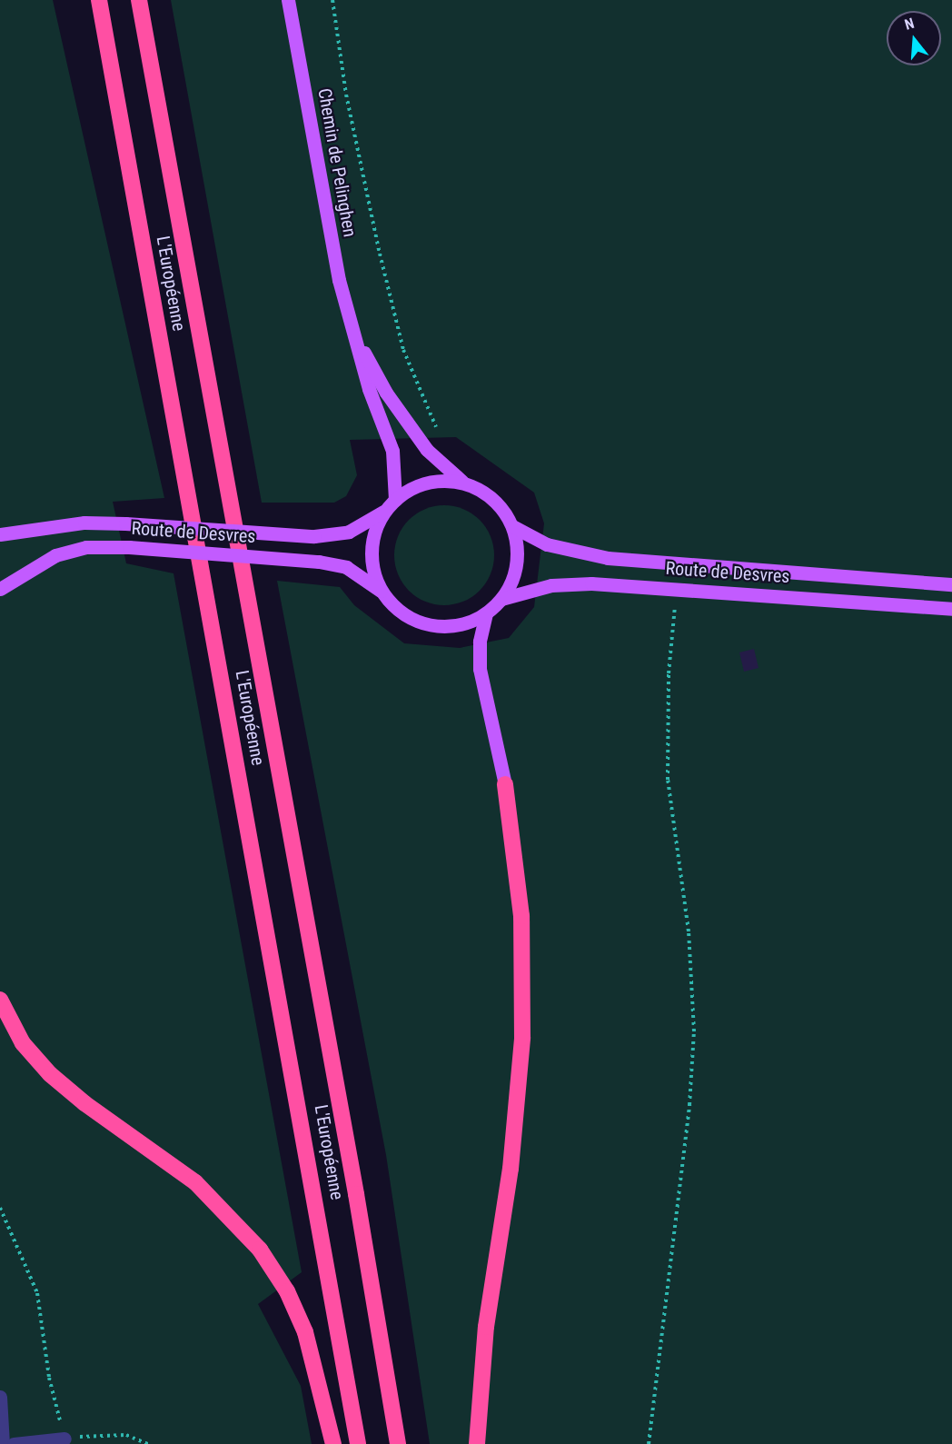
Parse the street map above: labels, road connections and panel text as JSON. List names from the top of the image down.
{
  "streets": {
    "highway": ["L'Européenne"],
    "main road": ["Chemin de Pelinghen", "Route de Desvres"]
  },
  "crossings": [
    ["Chemin de Pelinghen", "Route de Desvres"]
  ],
  "north": "top"
}
